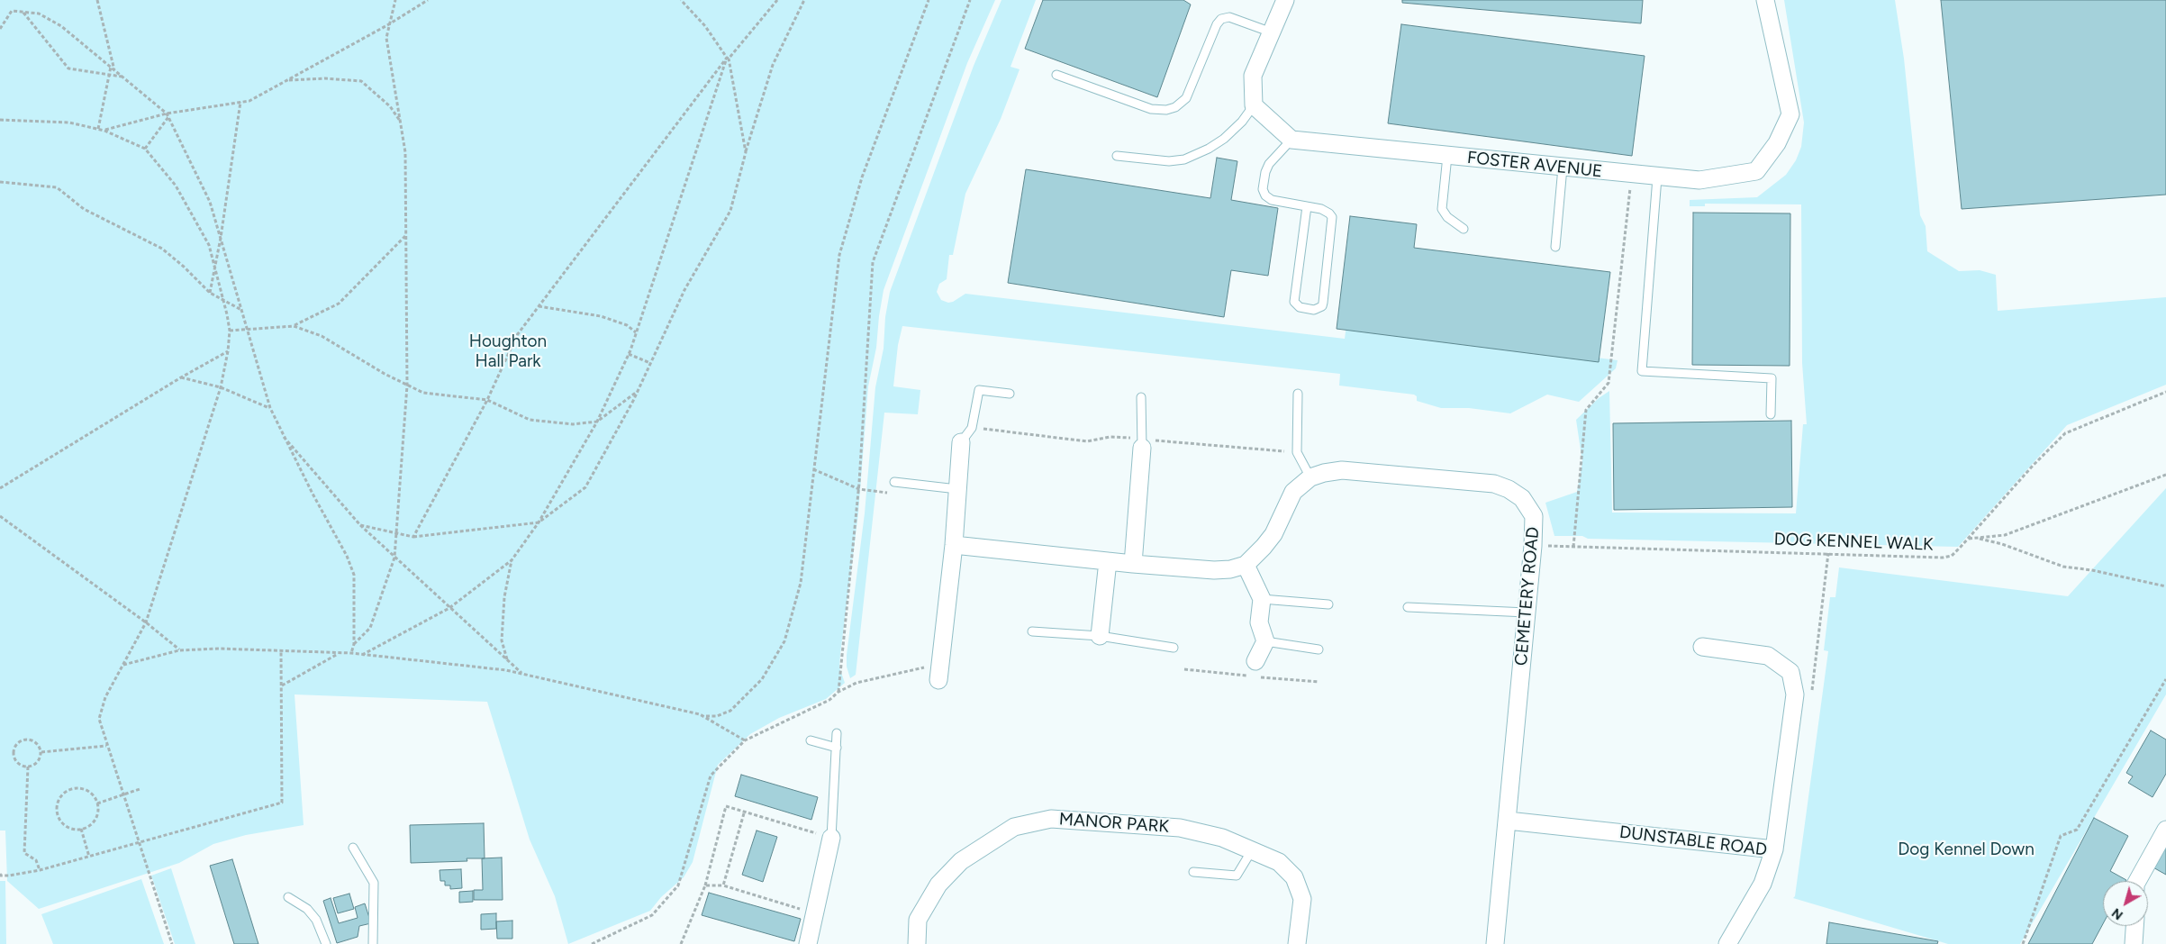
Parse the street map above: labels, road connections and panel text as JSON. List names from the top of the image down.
{
  "streets": {
    "street": [
      "FOSTER AVENUE",
      "CEMETERY ROAD",
      "MANOR PARK",
      "DUNSTABLE ROAD"
    ],
    "path": ["DOG KENNEL WALK"]
  },
  "crossings": [
    ["DOG KENNEL WALK", "CEMETERY ROAD"],
    ["CEMETERY ROAD", "DUNSTABLE ROAD"]
  ],
  "parks": ["Houghton Hall Park", "Dog Kennel Down"],
  "north": "bottom left"
}
